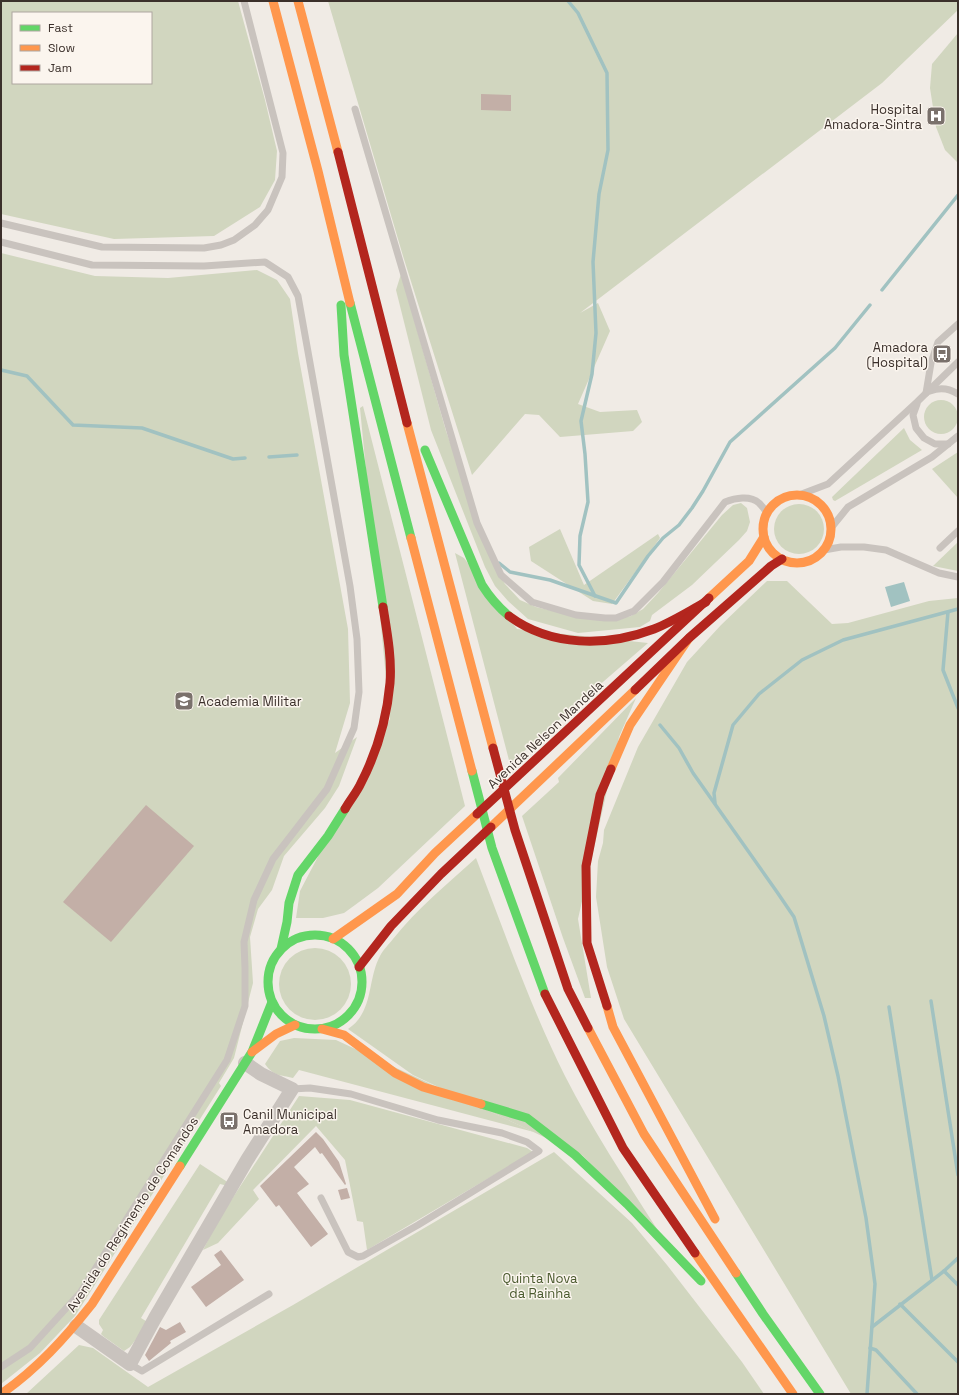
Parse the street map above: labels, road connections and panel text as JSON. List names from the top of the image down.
{
  "streets": {
    "main road": ["Avenida Nelson Mandela", "Avenida do Regimento de Comandos"]
  },
  "crossings": [
    ["Avenida Nelson Mandela", "Avenida do Regimento de Comandos"]
  ],
  "parks": ["Quinta Nova da Rainha"],
  "places": {
    "hospital": ["Hospital Amadora-Sintra"],
    "bus stop": ["Amadora (Hospital)", "Canil Municipal Amadora"],
    "school or university": ["Academia Militar"]
  },
  "legend": ["Fast", "Slow", "Jam"]
}
